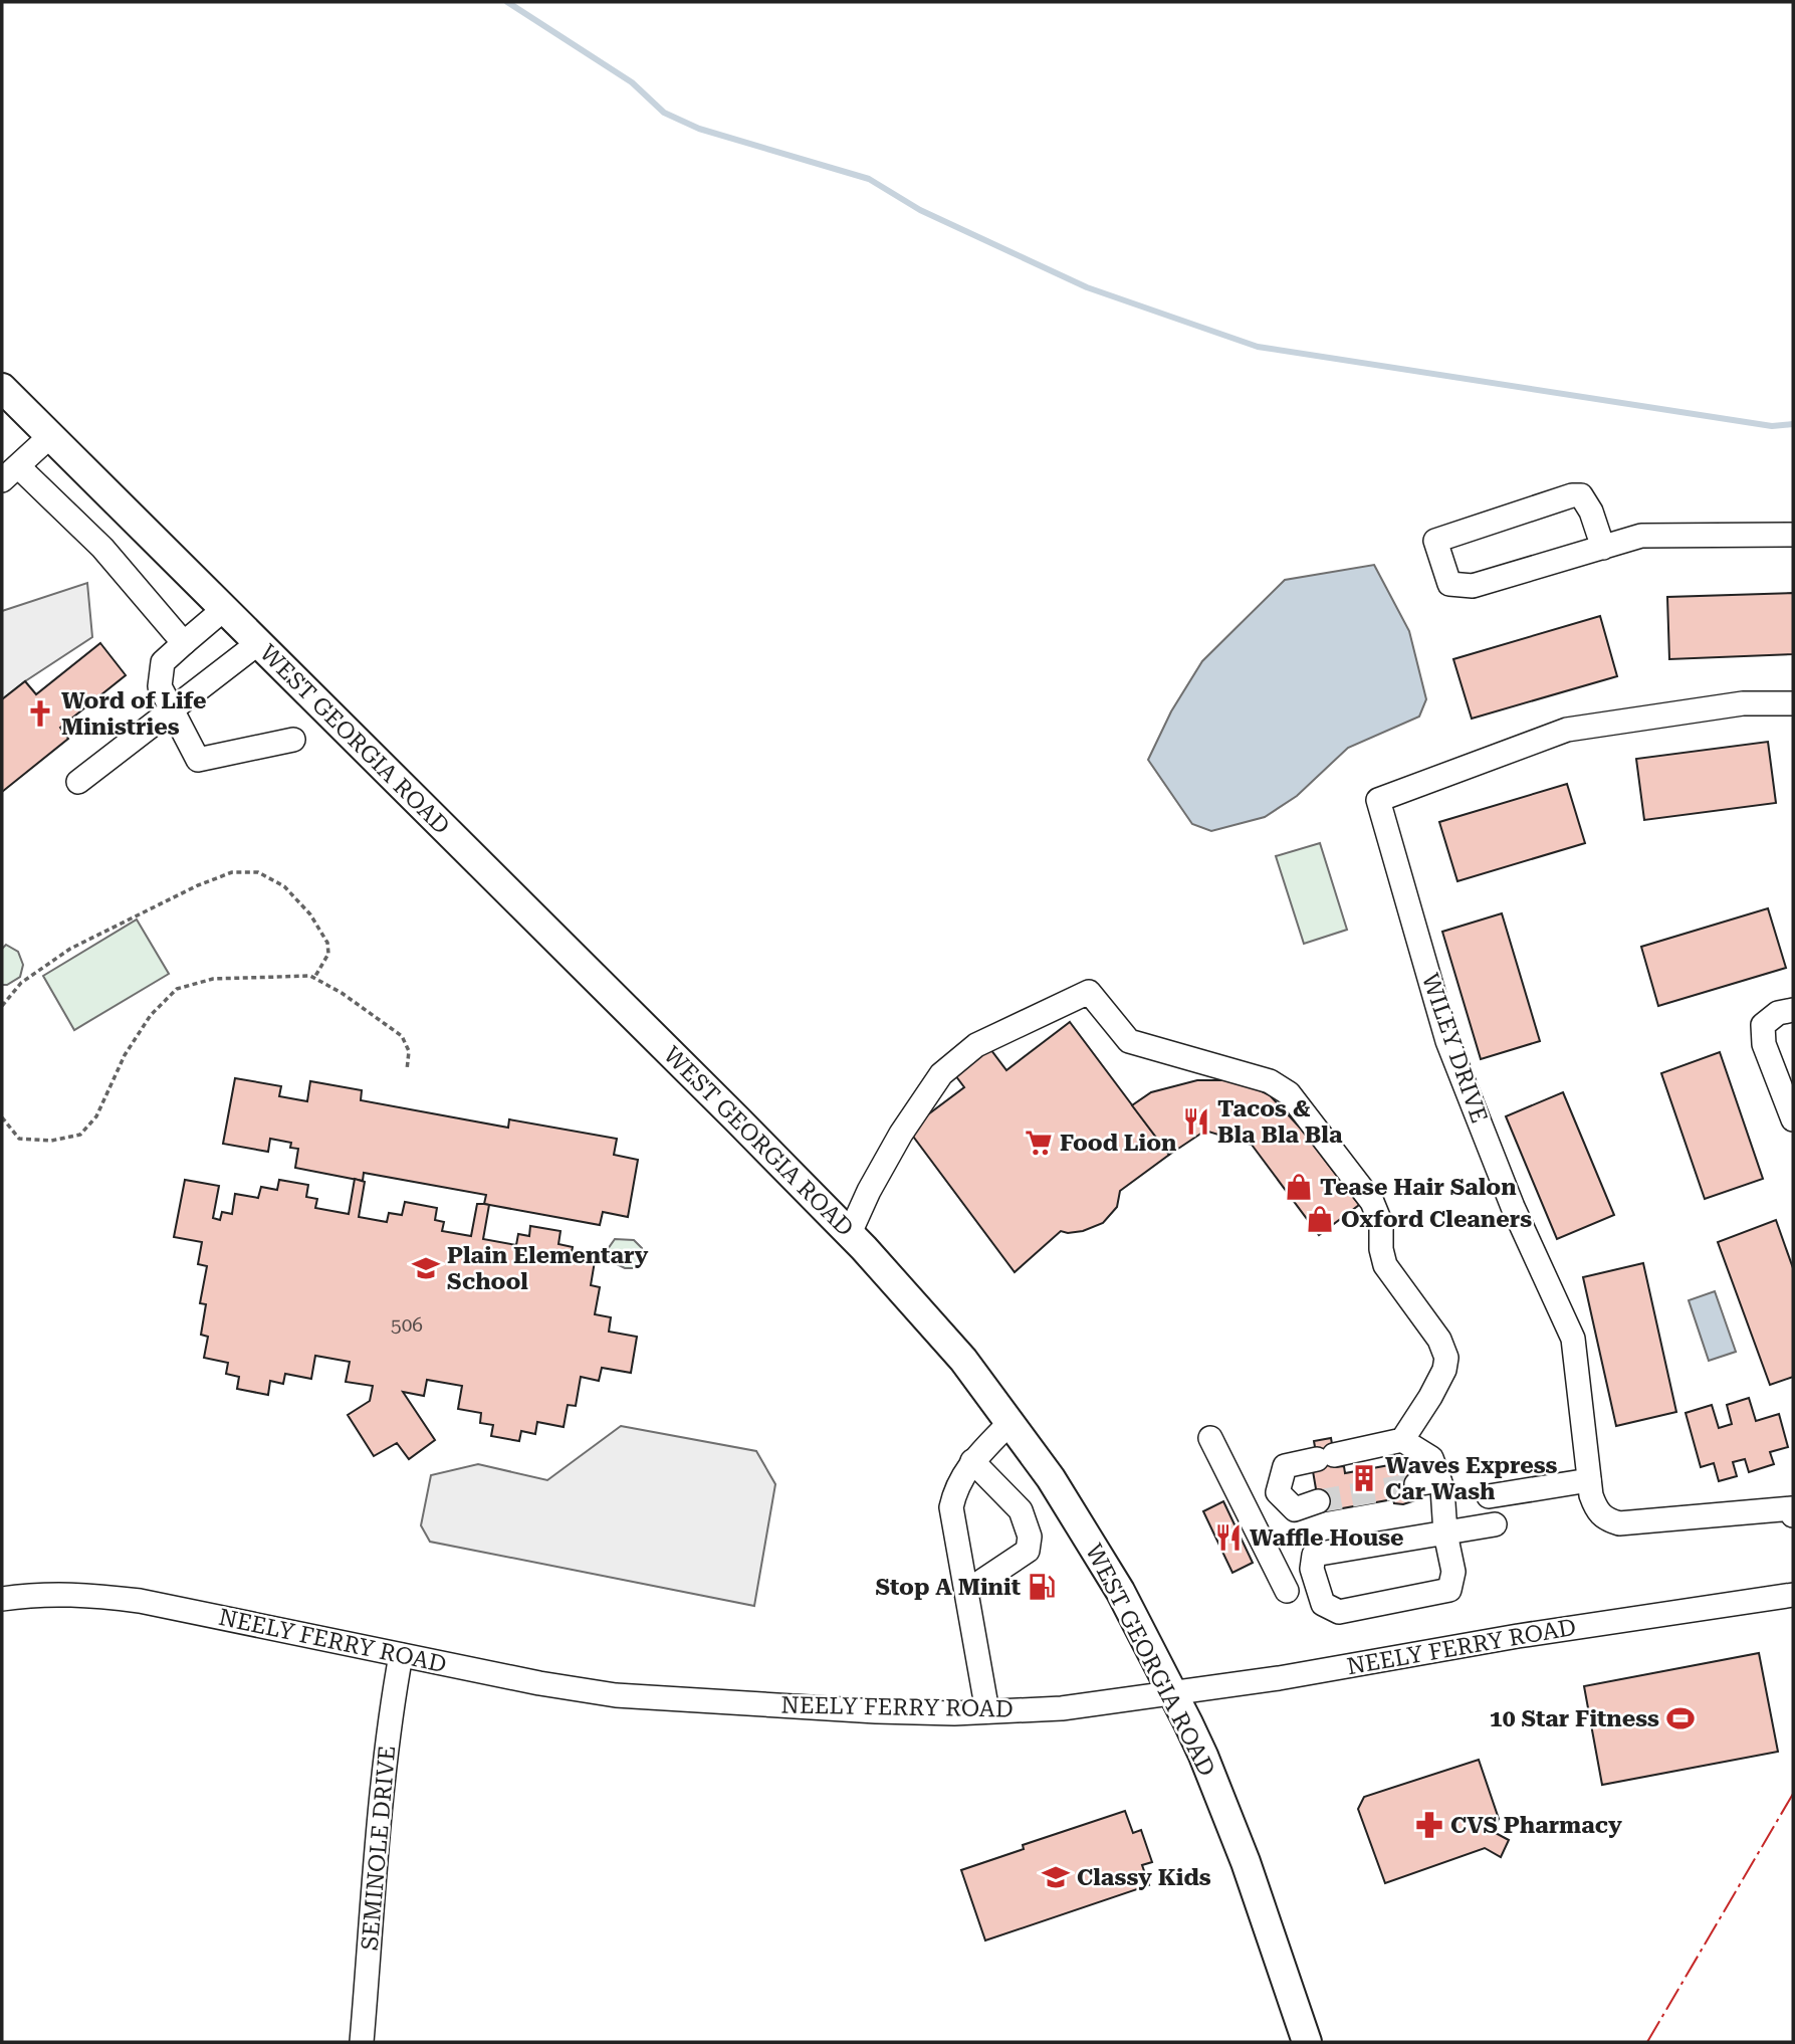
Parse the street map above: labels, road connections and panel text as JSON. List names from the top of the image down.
{
  "streets": {
    "main road": ["WEST GEORGIA ROAD"],
    "street": ["WILEY DRIVE", "NEELY FERRY ROAD", "SEMINOLE DRIVE"]
  },
  "crossings": [
    ["WEST GEORGIA ROAD", "NEELY FERRY ROAD"],
    ["NEELY FERRY ROAD", "SEMINOLE DRIVE"]
  ],
  "places": {
    "church": ["Word of Life Ministries"],
    "restaurant": ["Tacos & Bla Bla Bla", "Waffle House"],
    "supermarket": ["Food Lion"],
    "shop": ["Tease Hair Salon", "Oxford Cleaners"],
    "school or university": ["Plain Elementary School", "Classy Kids"],
    "building": ["Waves Express Car Wash"],
    "fuel station": ["Stop A Minit"],
    "sports": ["10 Star Fitness"],
    "pharmacy": ["CVS Pharmacy"]
  },
  "house_numbers": ["506"]
}
